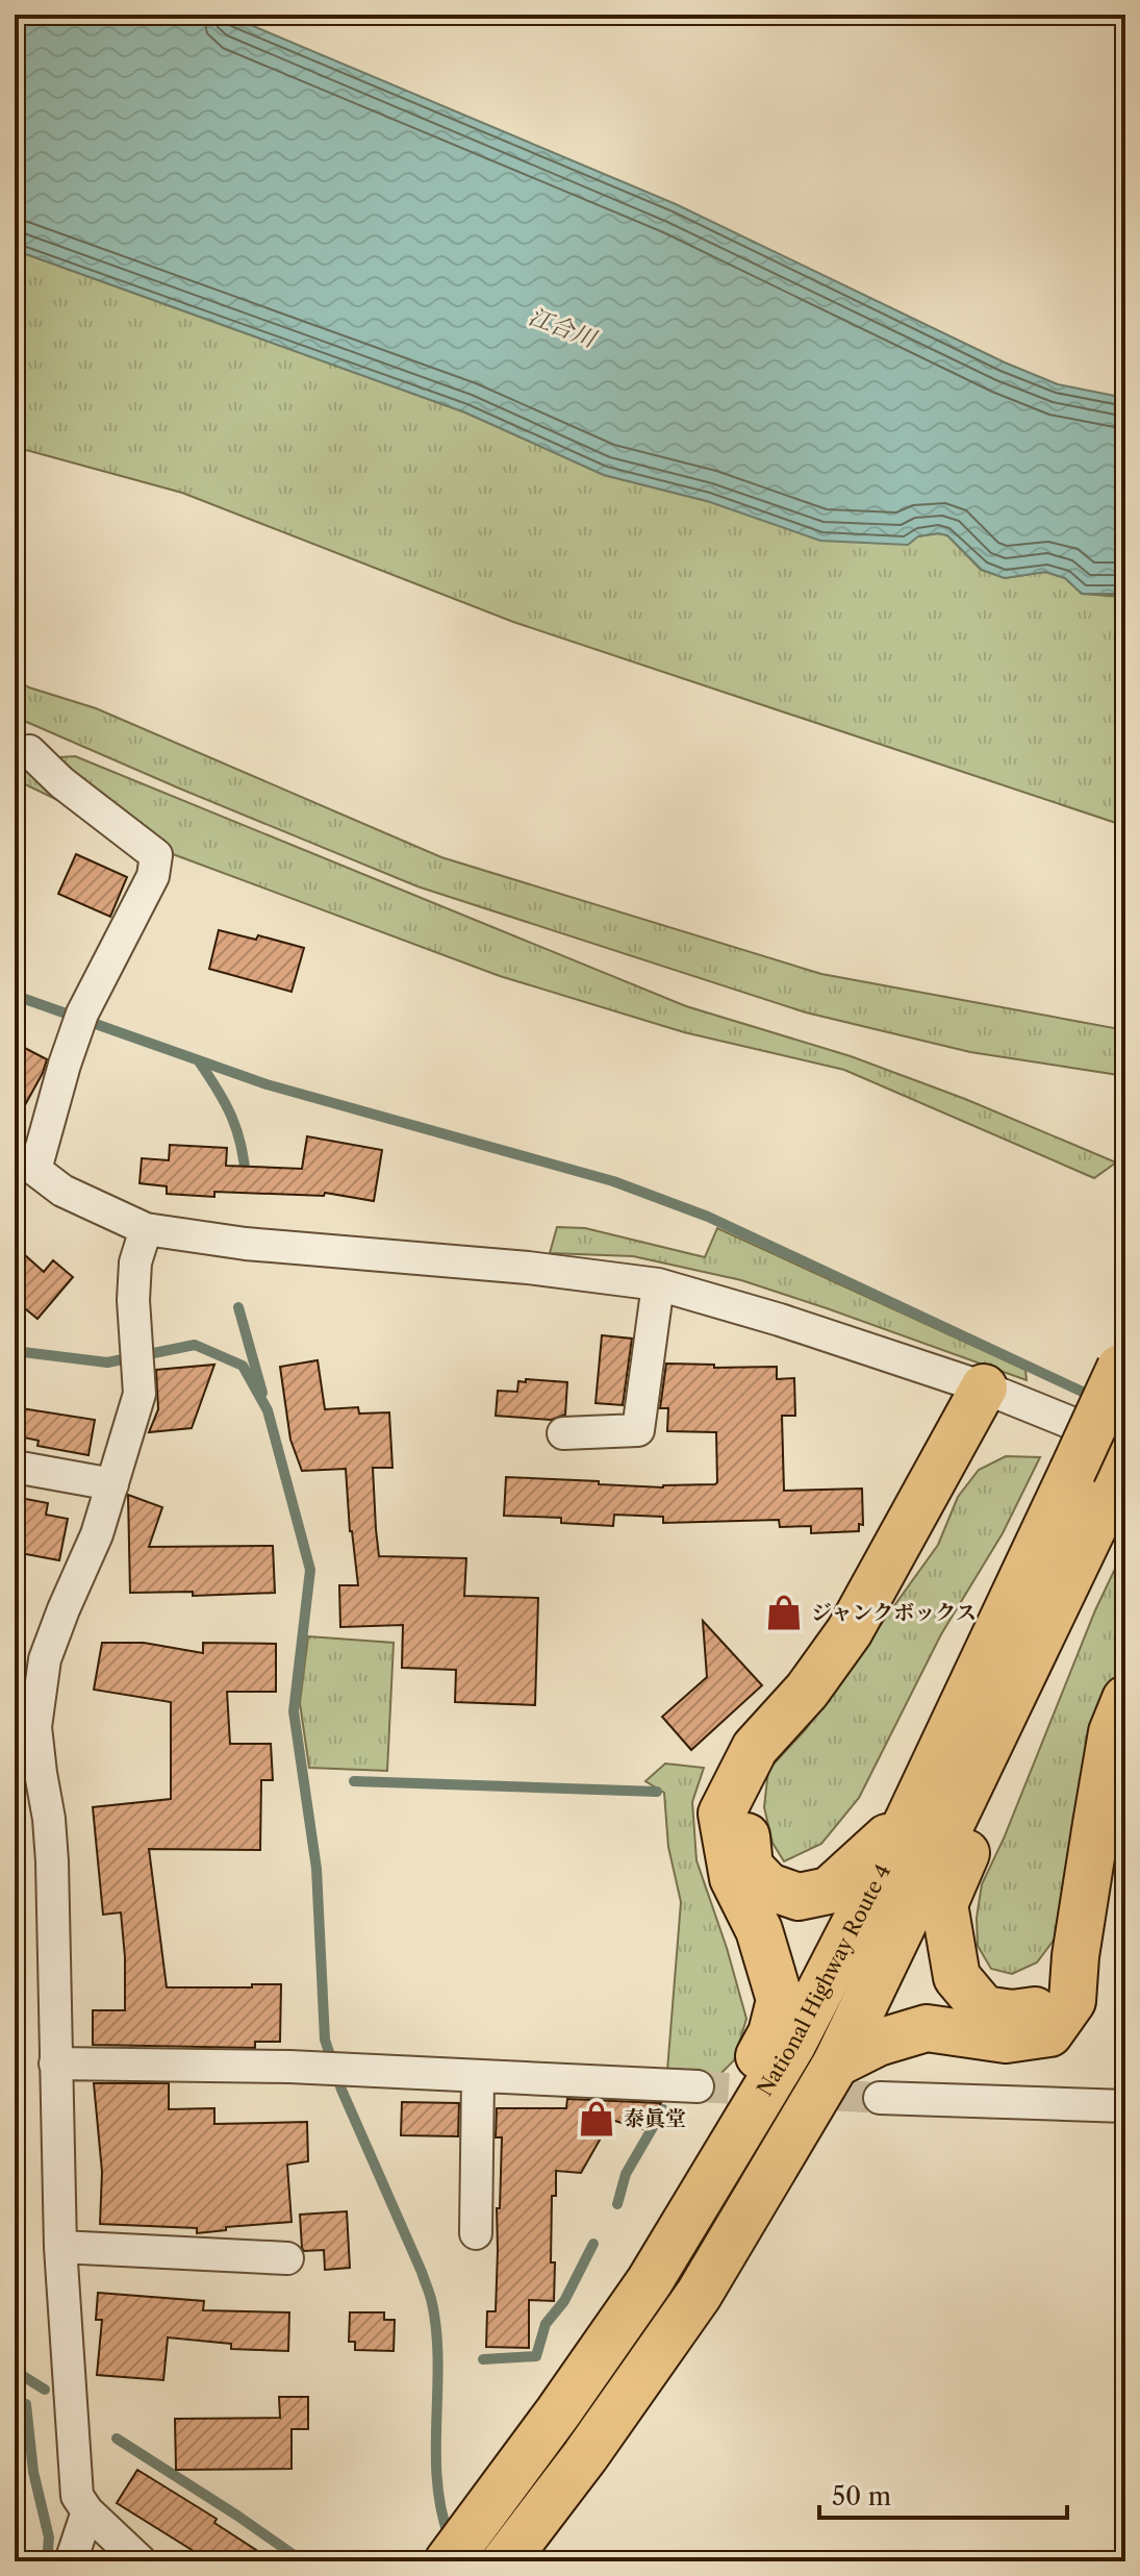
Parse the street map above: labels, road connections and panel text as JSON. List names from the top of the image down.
{
  "streets": {
    "highway": ["National Highway Route 4"]
  },
  "water": ["江合川"],
  "places": {
    "shop": ["ジャンクボックス", "泰眞堂"]
  },
  "scale_bar": "50 m"
}
